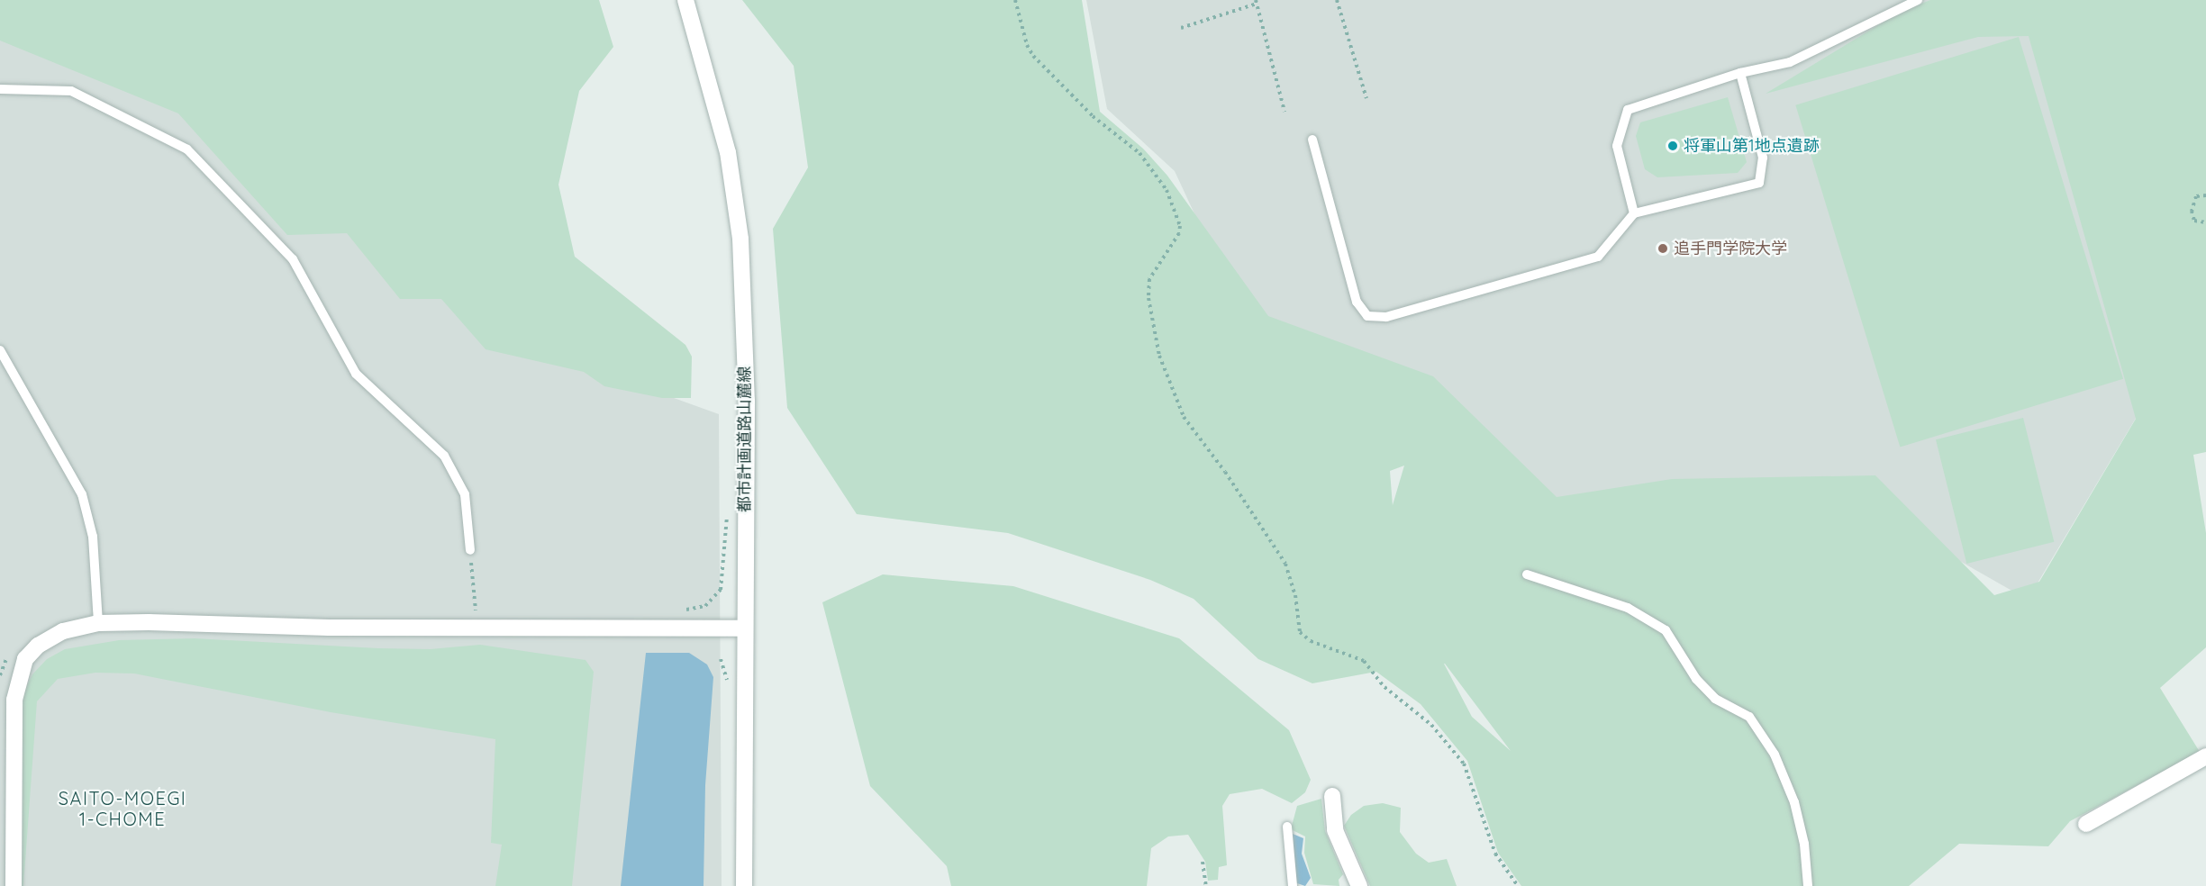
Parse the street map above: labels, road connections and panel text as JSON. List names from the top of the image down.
{
  "streets": {
    "street": ["都市計画道路山麓線"]
  },
  "districts": ["SAITO-MOEGI 1-CHOME"],
  "places": ["将軍山第1地点遺跡", "追手門学院大学"]
}
